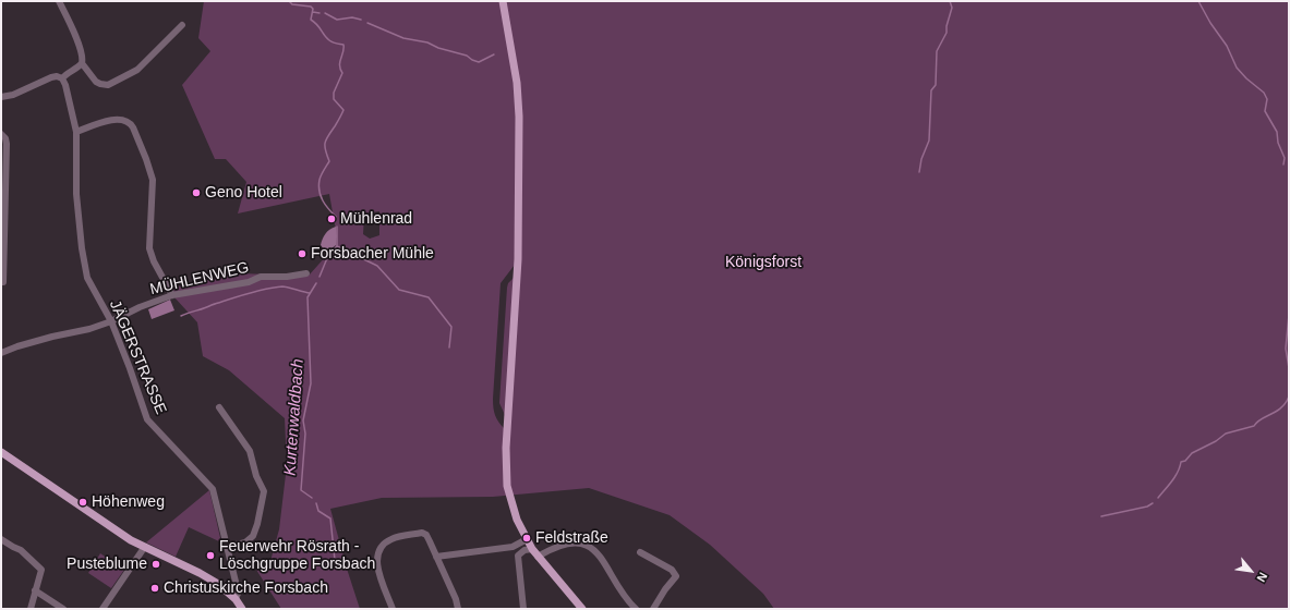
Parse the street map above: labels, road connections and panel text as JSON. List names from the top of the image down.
{
  "streets": {
    "street": ["MÜHLENWEG", "JÄGERSTRASSE"]
  },
  "crossings": [
    ["MÜHLENWEG", "JÄGERSTRASSE"]
  ],
  "water": ["Kurtenwaldbach"],
  "parks": ["Königsforst"],
  "places": [
    "Geno Hotel",
    "Mühlenrad",
    "Forsbacher Mühle",
    "Höhenweg",
    "Feldstraße",
    "Feuerwehr Rösrath - Löschgruppe Forsbach",
    "Pusteblume",
    "Christuskirche Forsbach"
  ],
  "north": "bottom right"
}
